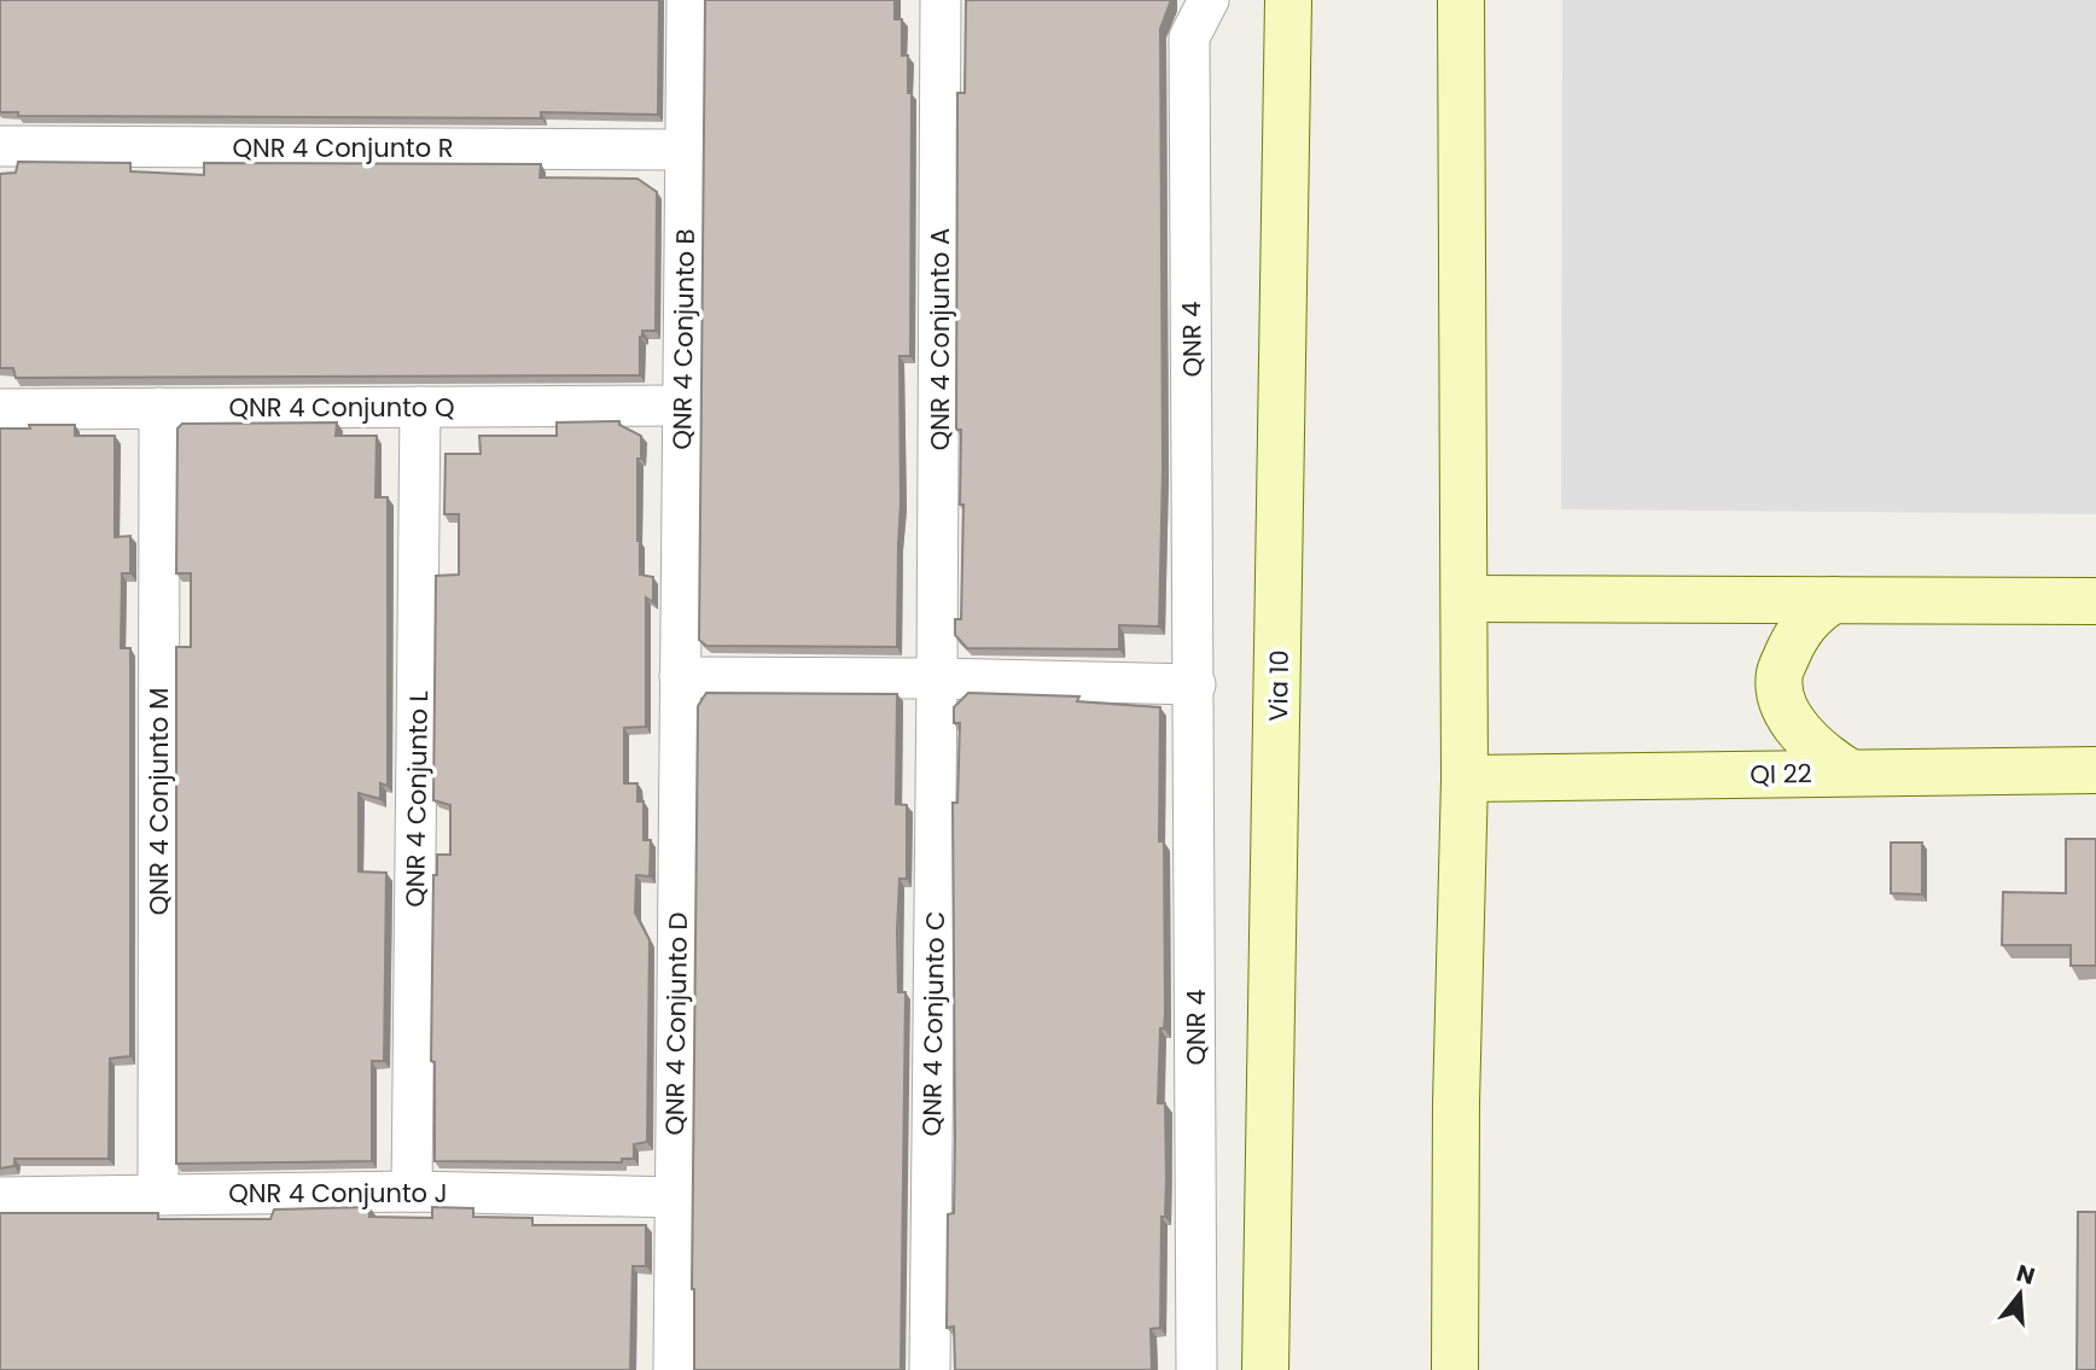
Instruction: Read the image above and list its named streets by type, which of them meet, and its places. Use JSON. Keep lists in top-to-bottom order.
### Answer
{
  "streets": {
    "main road": ["Via 10", "QI 22"],
    "street": [
      "QNR 4 Conjunto R",
      "QNR 4 Conjunto B",
      "QNR 4 Conjunto A",
      "QNR 4",
      "QNR 4 Conjunto Q",
      "QNR 4 Conjunto L",
      "QNR 4 Conjunto M",
      "QNR 4 Conjunto D",
      "QNR 4 Conjunto C",
      "QNR 4 Conjunto J"
    ]
  },
  "crossings": [
    ["QNR 4 Conjunto R", "QNR 4 Conjunto B"],
    ["QNR 4 Conjunto B", "QNR 4 Conjunto Q"],
    ["QNR 4 Conjunto B", "QNR 4 Conjunto D"],
    ["QNR 4 Conjunto A", "QNR 4 Conjunto C"],
    ["QNR 4 Conjunto Q", "QNR 4 Conjunto L"],
    ["QNR 4 Conjunto Q", "QNR 4 Conjunto M"],
    ["QNR 4 Conjunto L", "QNR 4 Conjunto J"],
    ["QNR 4 Conjunto M", "QNR 4 Conjunto J"],
    ["QNR 4 Conjunto D", "QNR 4 Conjunto J"]
  ],
  "north": "top"
}
